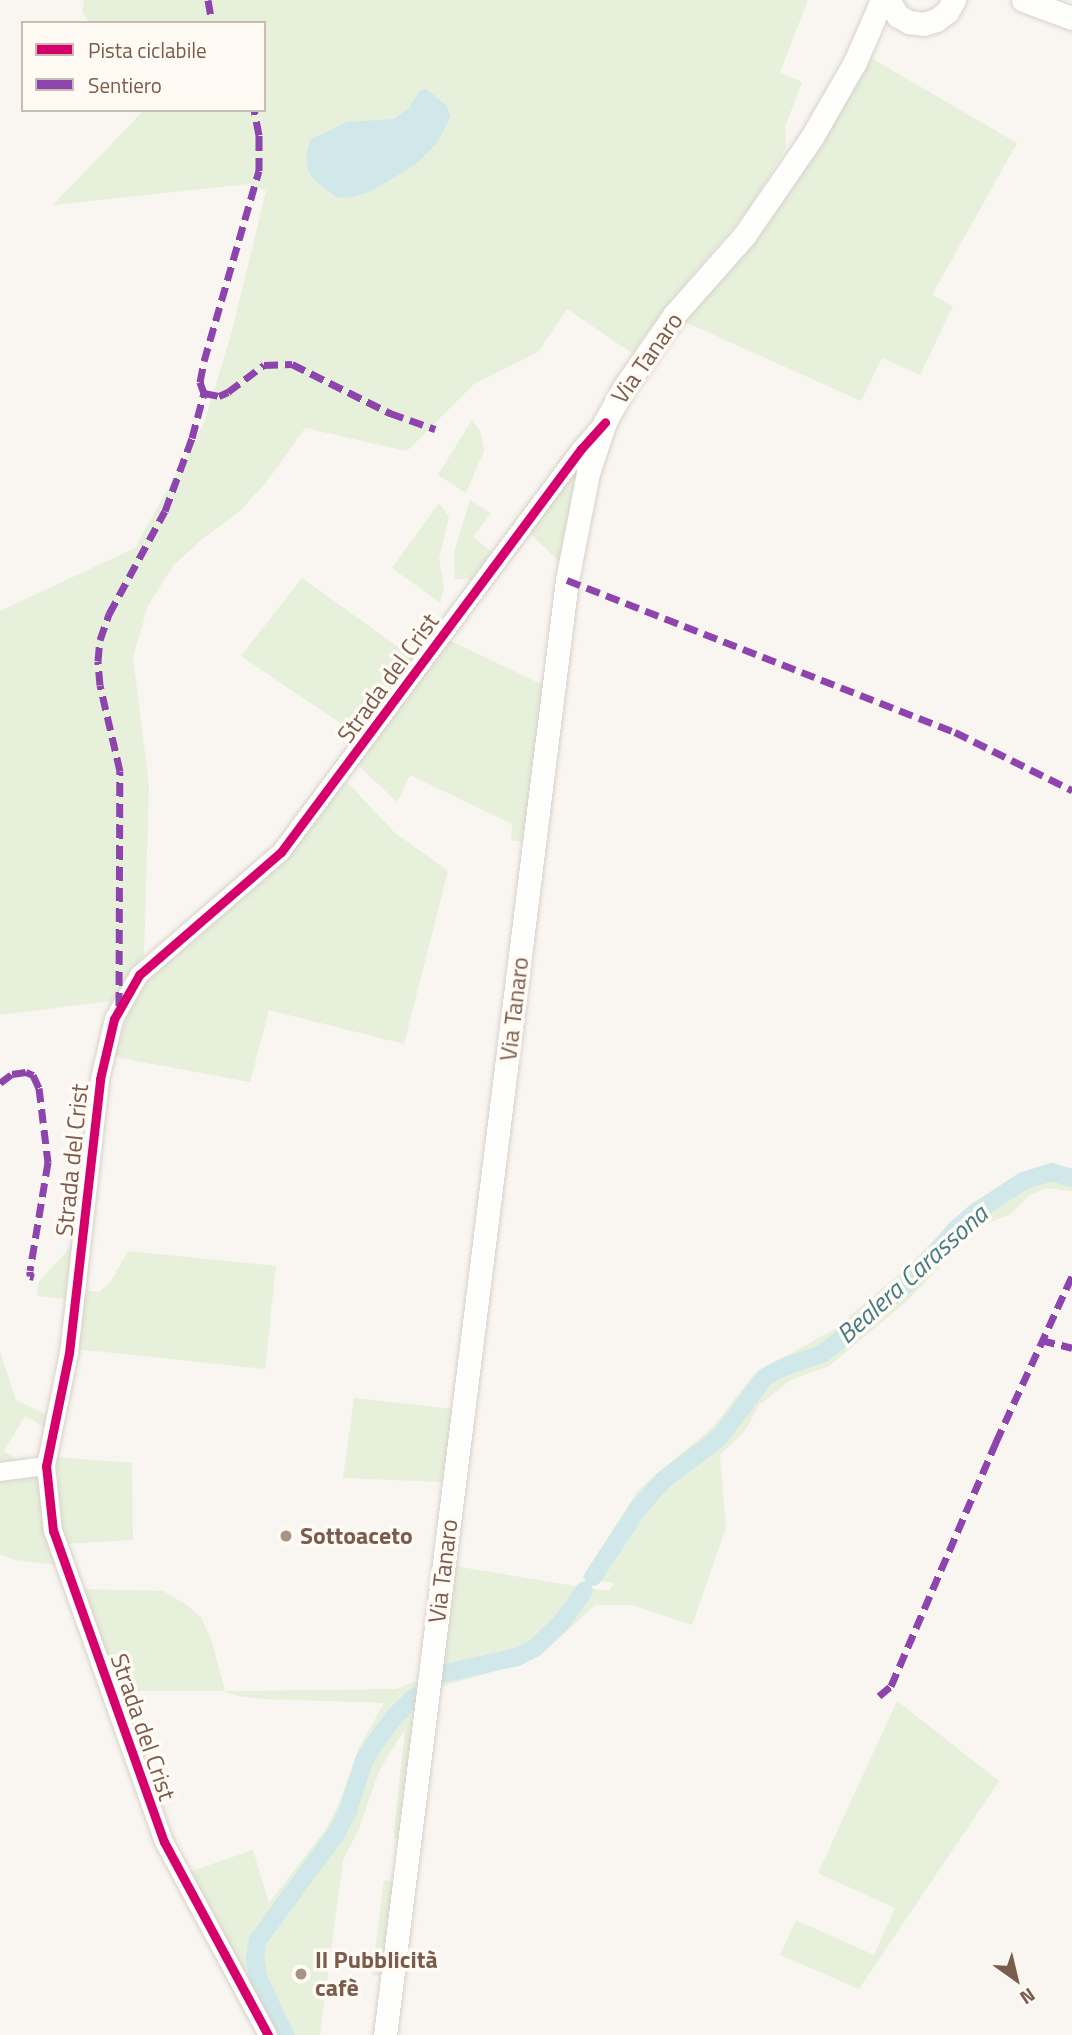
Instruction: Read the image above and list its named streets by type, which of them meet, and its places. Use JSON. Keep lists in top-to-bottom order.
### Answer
{
  "streets": {
    "main road": ["Via Tanaro"],
    "street": ["Strada del Crist"]
  },
  "crossings": [
    ["Via Tanaro", "Strada del Crist"]
  ],
  "water": ["Bealera Carassona"],
  "places": ["Sottoaceto", "Il Pubblicità cafè"],
  "legend": ["Pista ciclabile", "Sentiero"],
  "north": "bottom right"
}
